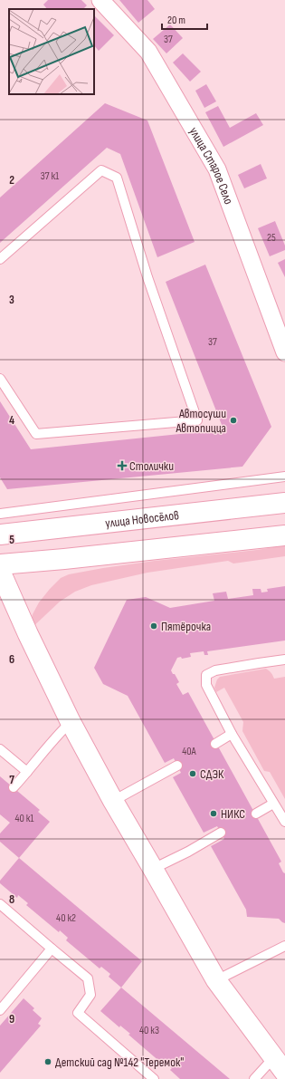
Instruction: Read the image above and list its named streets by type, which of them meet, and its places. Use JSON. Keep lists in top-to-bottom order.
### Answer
{
  "streets": {
    "main road": ["улица Новосёлов"],
    "street": ["улица Старое Село"]
  },
  "places": {
    "other": [
      "Автосуши Автопицца",
      "Пятёрочка",
      "СДЭК",
      "НИКС",
      "Детский сад №142 \"Теремок\""
    ],
    "health": ["Столички"]
  },
  "house_numbers": [
    "37",
    "37 к1",
    "25",
    "37",
    "40А",
    "40 к1",
    "40 к2",
    "40 к3"
  ],
  "scale_bar": "20 m",
  "grid": {
    "rows": [
      "2",
      "3",
      "4",
      "5",
      "6",
      "7",
      "8",
      "9"
    ]
  }
}
